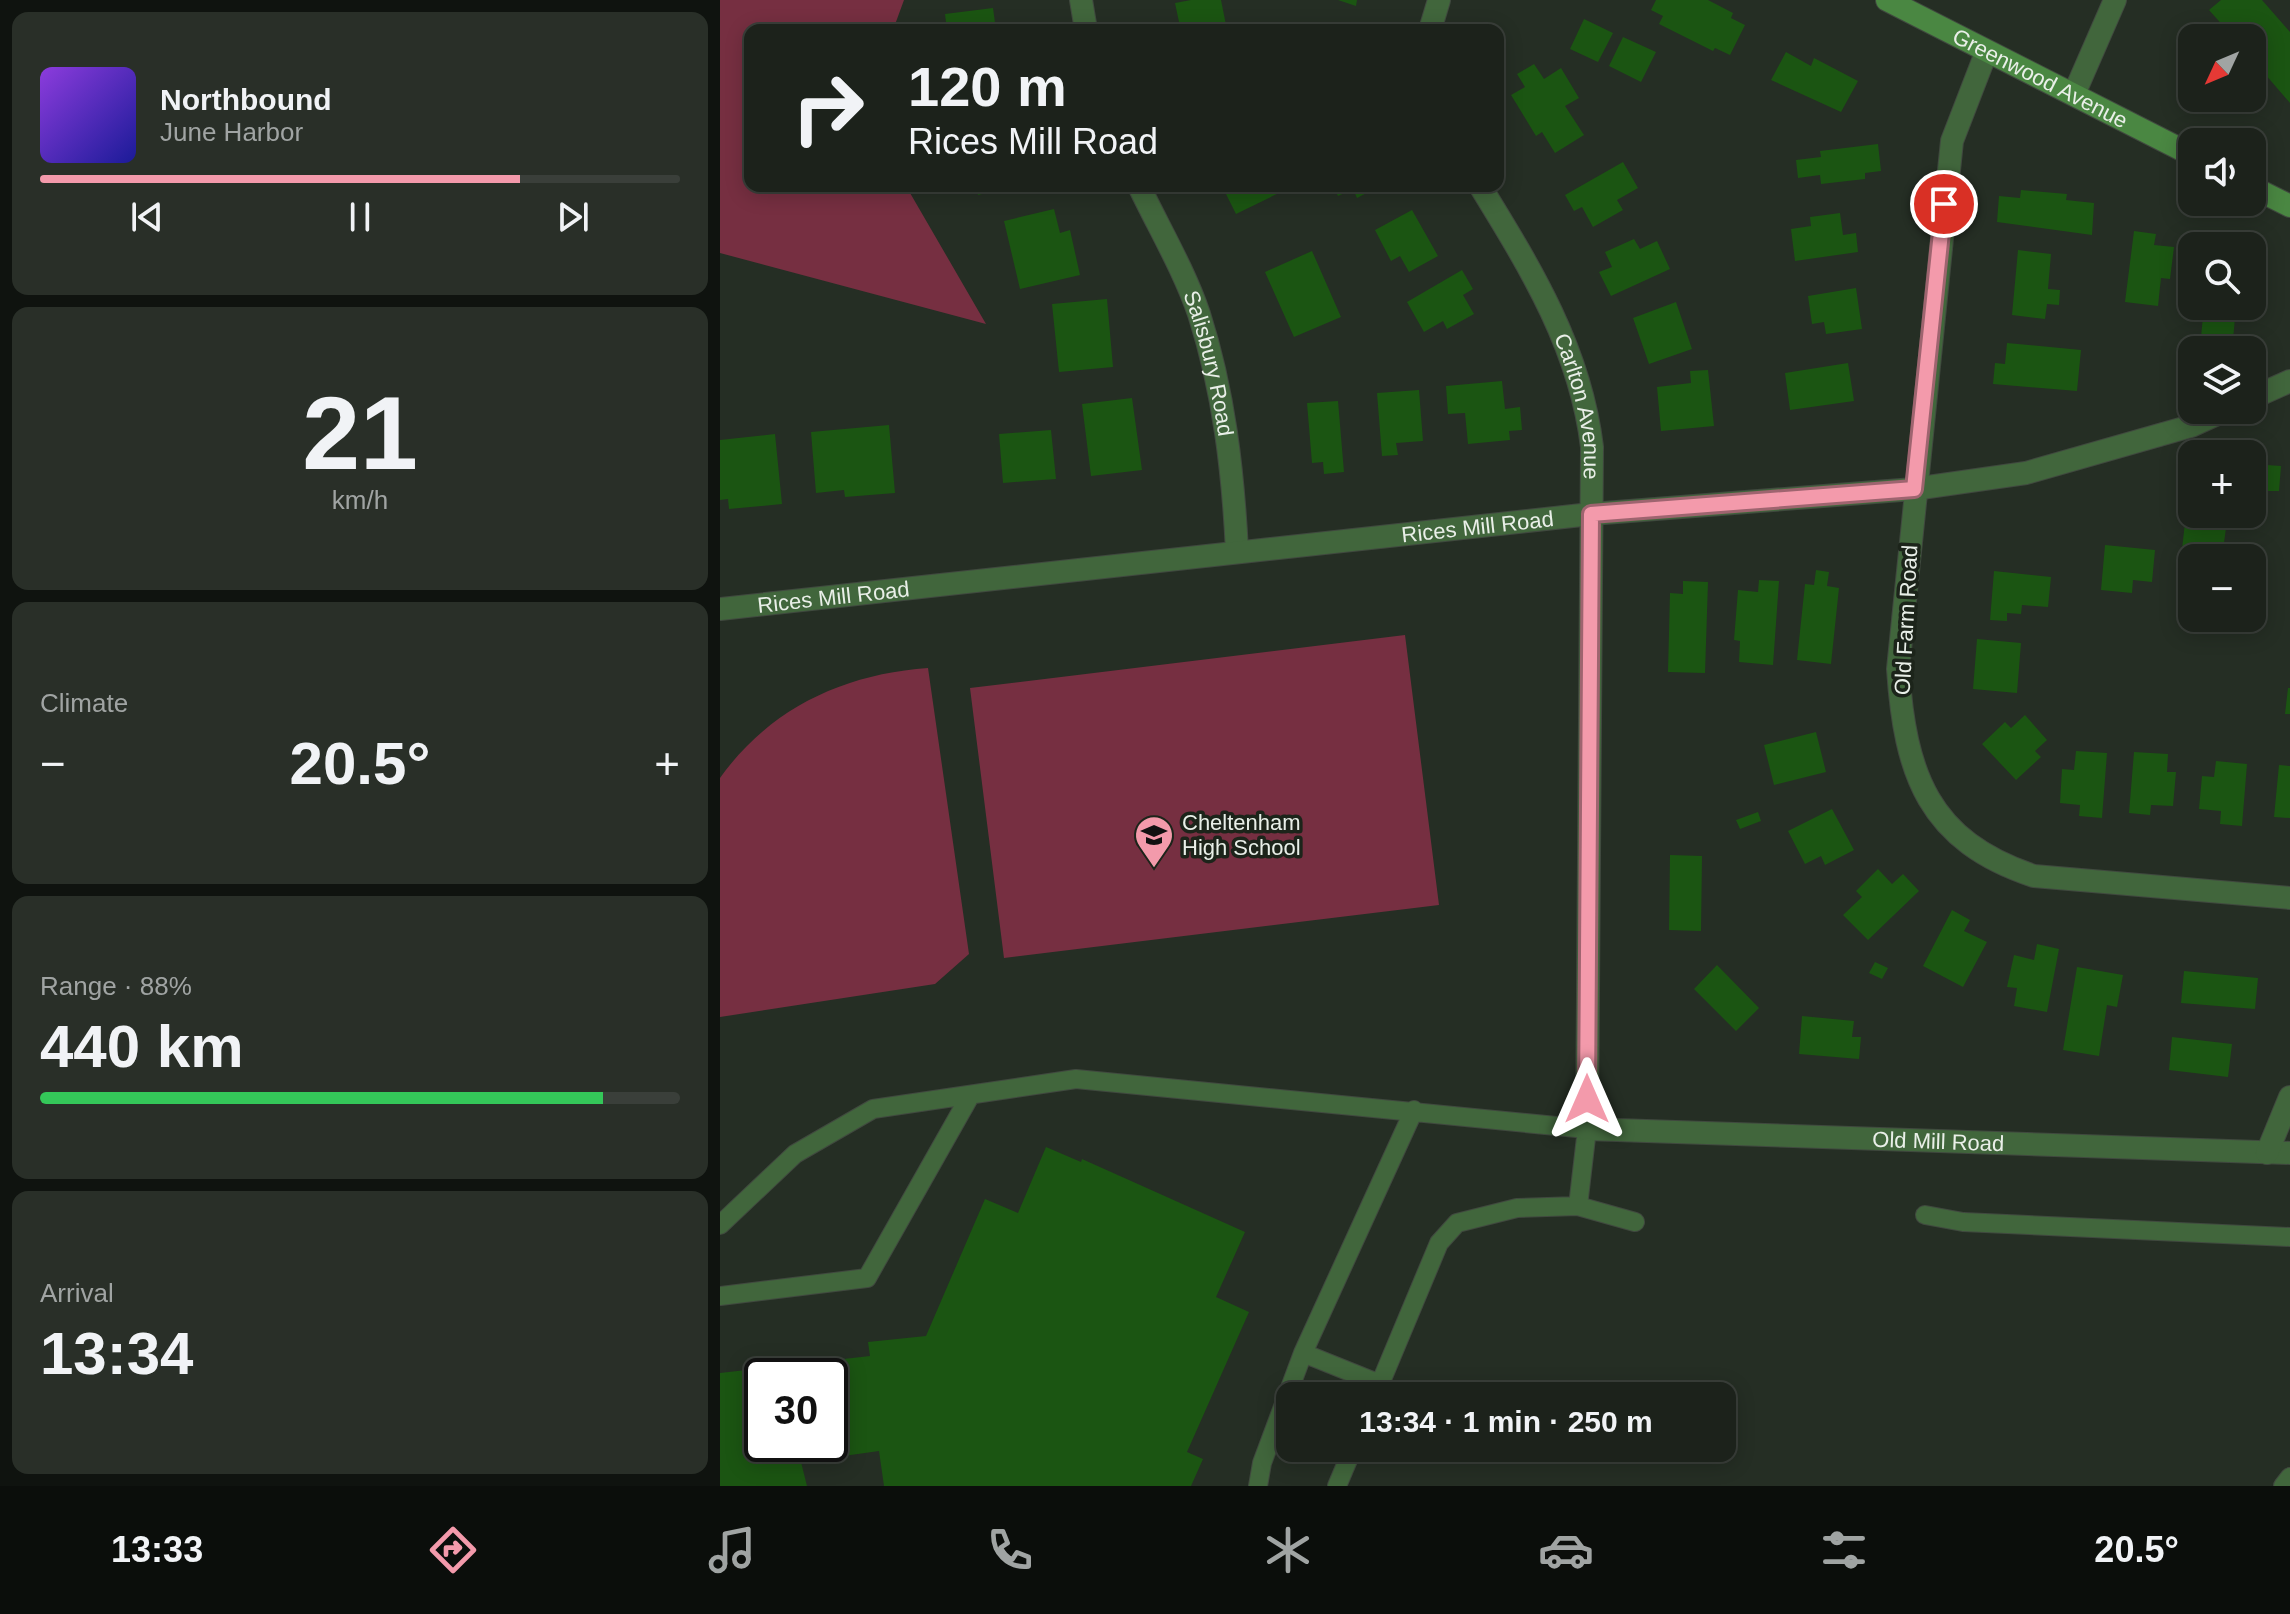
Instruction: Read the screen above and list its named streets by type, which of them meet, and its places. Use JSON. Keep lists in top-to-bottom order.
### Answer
{
  "streets": {
    "main road": ["Greenwood Avenue"],
    "street": [
      "Salisbury Road",
      "Carlton Avenue",
      "Rices Mill Road",
      "Old Farm Road",
      "Old Mill Road"
    ]
  },
  "crossings": [
    ["Greenwood Avenue", "Old Farm Road"],
    ["Salisbury Road", "Rices Mill Road"],
    ["Carlton Avenue", "Rices Mill Road"],
    ["Carlton Avenue", "Old Mill Road"],
    ["Rices Mill Road", "Old Farm Road"]
  ],
  "places": {
    "school or university": ["Cheltenham High School"]
  },
  "north": "bottom left",
  "page": {
    "map_buttons": ["+", "−"],
    "turn": ["120 m", "Rices Mill Road"],
    "song": ["Northbound", "June Harbor"],
    "tile": [
      ["21", "km/h"],
      "Climate",
      ["Range · 88%", "440 km"],
      ["Arrival", "13:34"]
    ],
    "heat": ["−", "20.5°", "+"],
    "limit": "30",
    "trip": "13:34 · 1 min · 250 m",
    "tabs": ["13:33", "20.5°"]
  }
}
